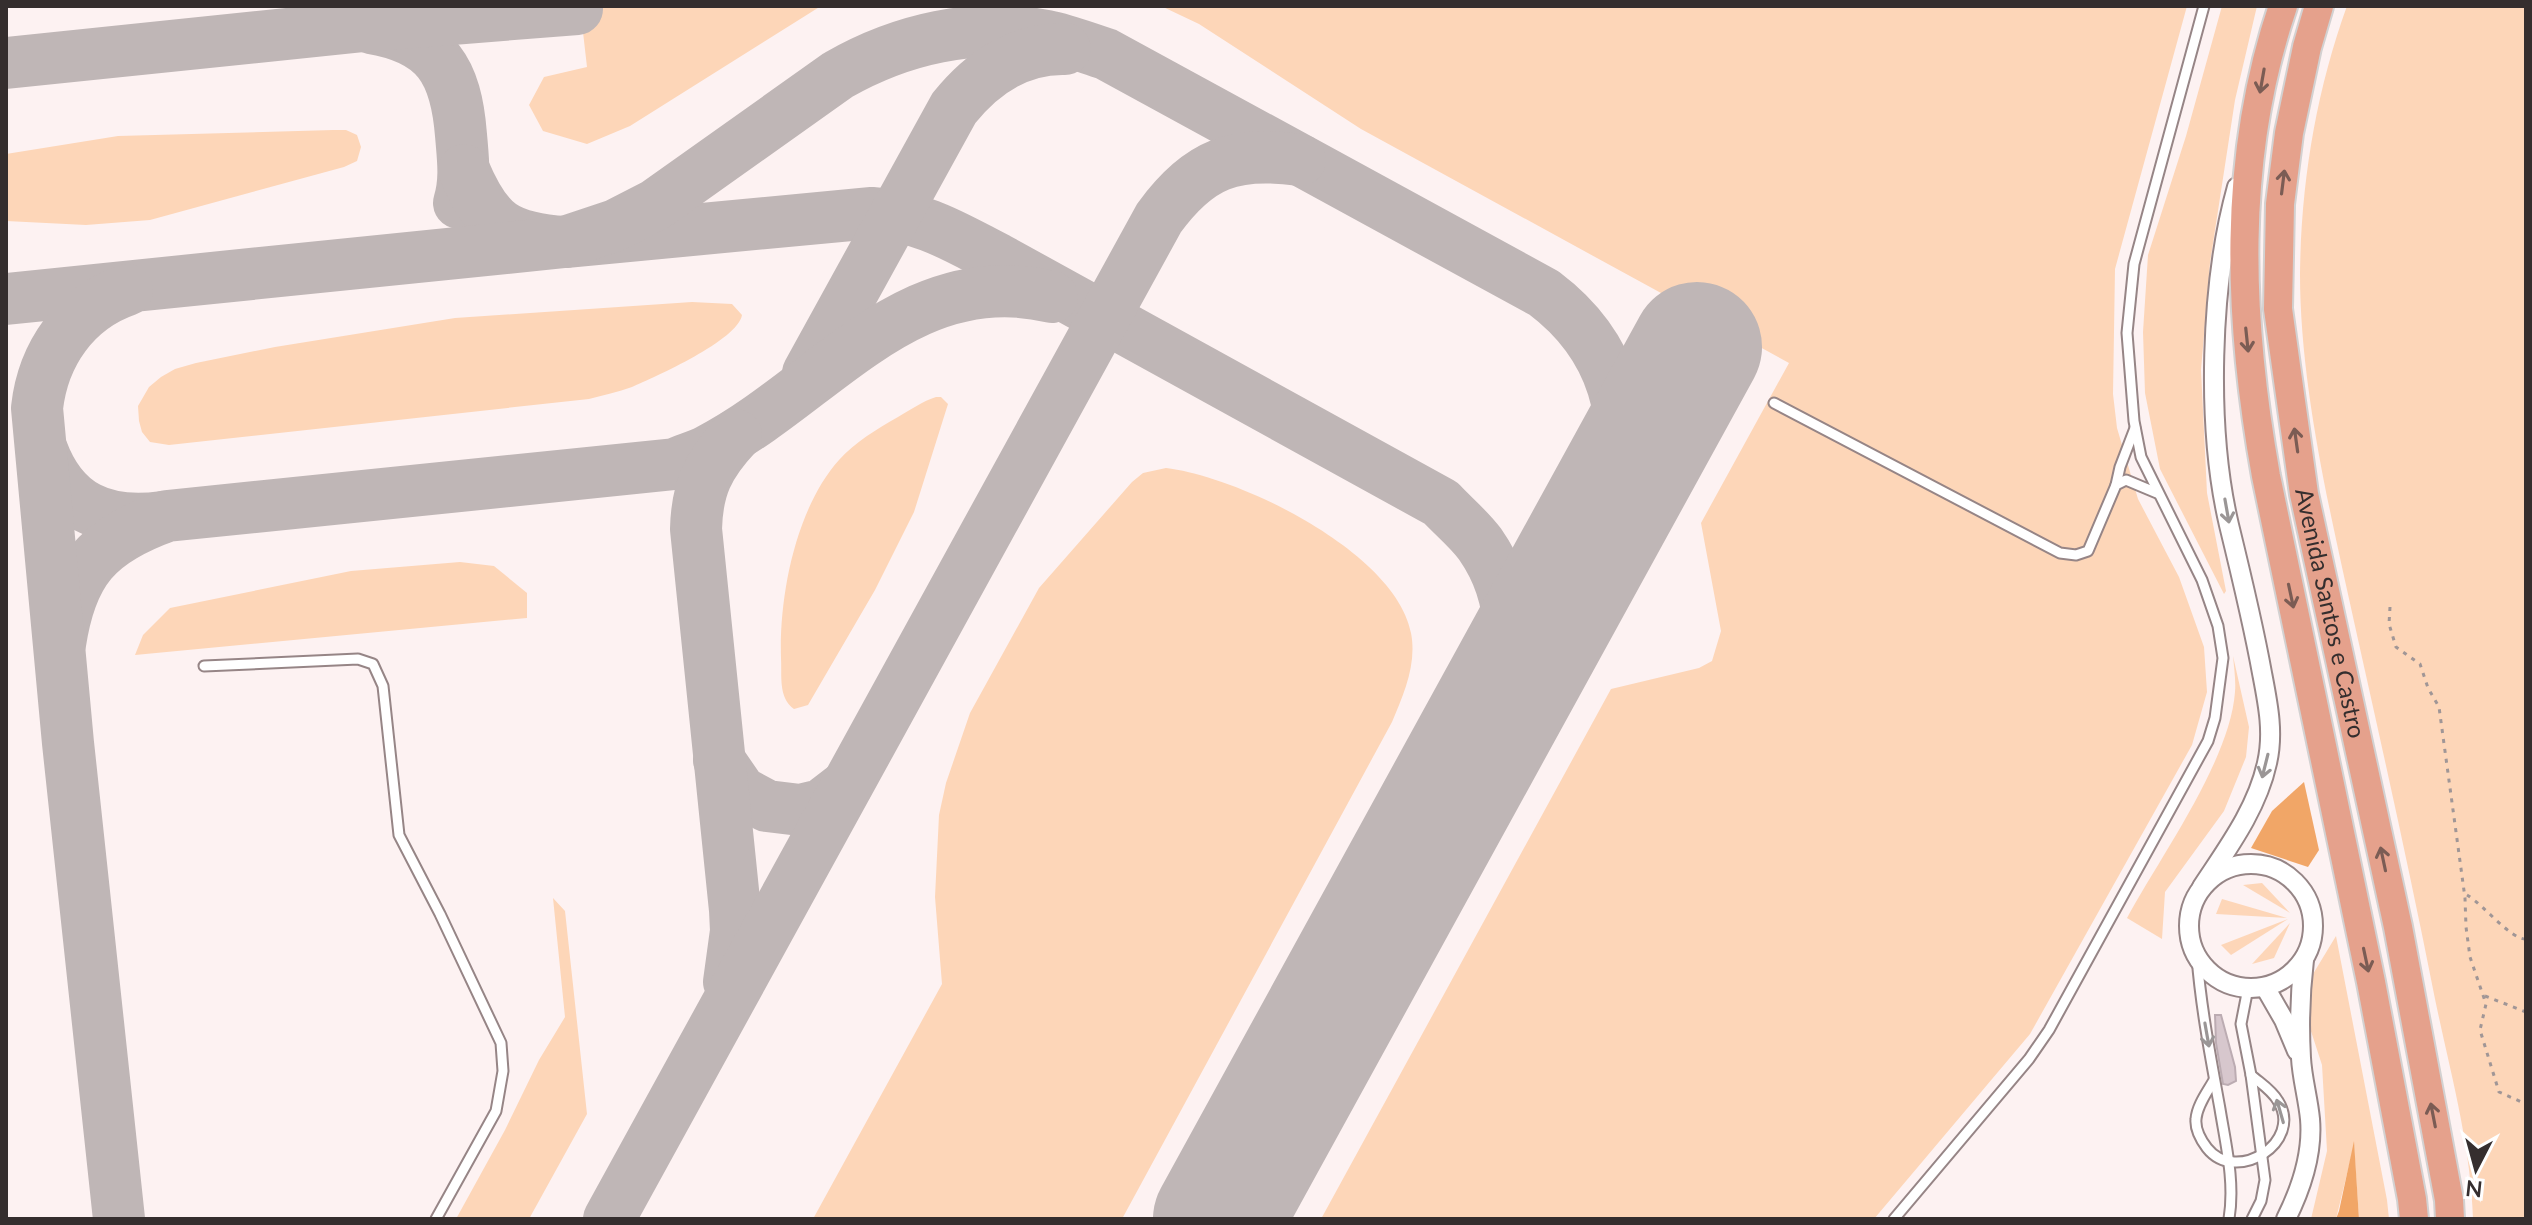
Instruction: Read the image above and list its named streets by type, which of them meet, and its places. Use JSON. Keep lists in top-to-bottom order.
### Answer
{
  "streets": {
    "main road": ["Avenida Santos e Castro"]
  },
  "north": "bottom"
}
